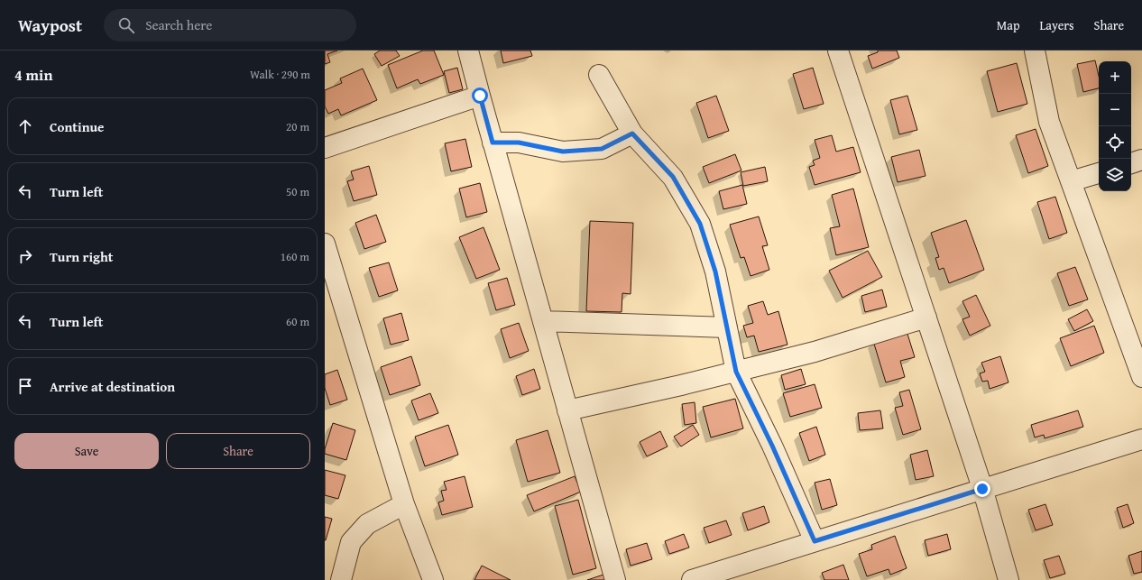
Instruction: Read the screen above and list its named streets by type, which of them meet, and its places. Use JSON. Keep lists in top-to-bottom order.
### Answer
{
  "page": {
    "header": "Waypost",
    "search": "Search here",
    "nav": ["Map", "Layers", "Share"],
    "heading": ["4 min", "Walk · 290 m"],
    "map_buttons": ["+", "−"],
    "list": [
      ["Continue", "20 m"],
      ["Turn left", "50 m"],
      ["Turn right", "160 m"],
      ["Turn left", "60 m"],
      "Arrive at destination"
    ],
    "buttons": ["Save", "Share"]
  }
}
